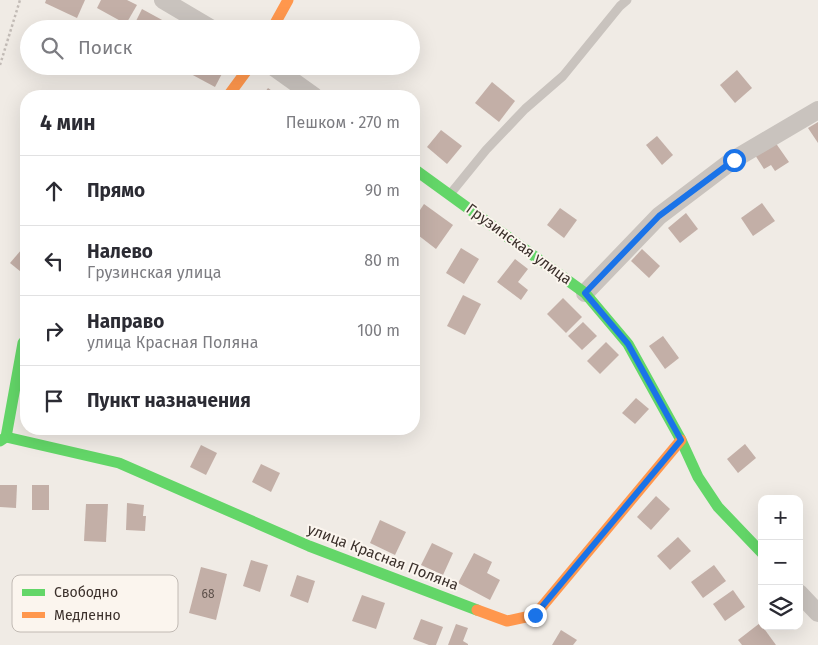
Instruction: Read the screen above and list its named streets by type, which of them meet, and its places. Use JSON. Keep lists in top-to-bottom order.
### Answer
{
  "streets": {
    "street": ["Грузинская улица", "улица Красная Поляна"]
  },
  "crossings": [
    ["Грузинская улица", "улица Красная Поляна"]
  ],
  "house_numbers": ["68"],
  "legend": ["Свободно", "Медленно"],
  "page": {
    "search": "Поиск",
    "heading": ["4 мин", "Пешком · 270 m"],
    "list": [
      ["Прямо", "90 m"],
      ["Налево", "Грузинская улица", "80 m"],
      ["Направо", "улица Красная Поляна", "100 m"],
      "Пункт назначения"
    ],
    "map_buttons": ["+", "−"]
  }
}
